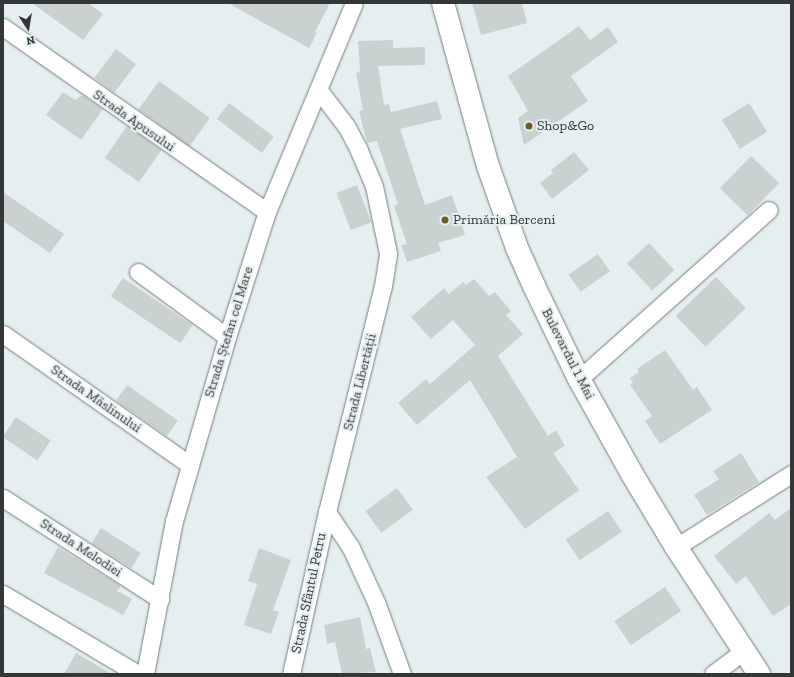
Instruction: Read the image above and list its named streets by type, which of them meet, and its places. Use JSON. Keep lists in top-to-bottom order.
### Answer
{
  "streets": {
    "main road": ["Bulevardul 1 Mai"],
    "street": [
      "Strada Apusului",
      "Strada Ștefan cel Mare",
      "Strada Libertății",
      "Strada Măslinului",
      "Strada Melodiei",
      "Strada Sfântul Petru"
    ]
  },
  "crossings": [
    ["Strada Apusului", "Strada Ștefan cel Mare"],
    ["Strada Ștefan cel Mare", "Strada Libertății"],
    ["Strada Ștefan cel Mare", "Strada Măslinului"],
    ["Strada Ștefan cel Mare", "Strada Melodiei"],
    ["Strada Libertății", "Strada Sfântul Petru"]
  ],
  "places": ["Shop&Go", "Primăria Berceni"],
  "north": "bottom"
}
